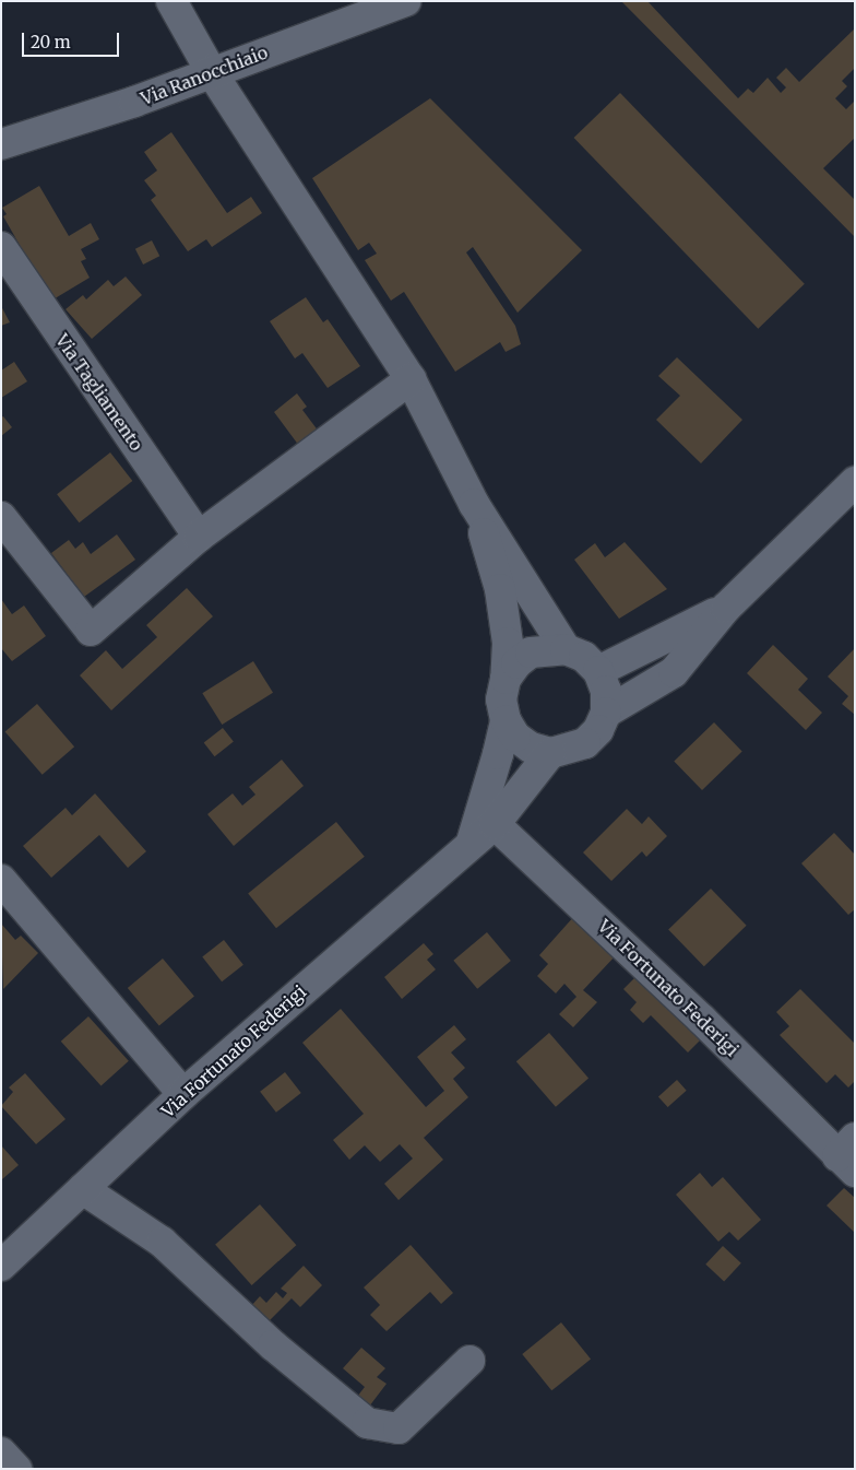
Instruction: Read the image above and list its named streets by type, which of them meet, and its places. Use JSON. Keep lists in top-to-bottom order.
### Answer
{
  "streets": {
    "street": ["Via Ranocchiaio", "Via Tagliamento", "Via Fortunato Federigi"]
  },
  "scale_bar": "20 m"
}
